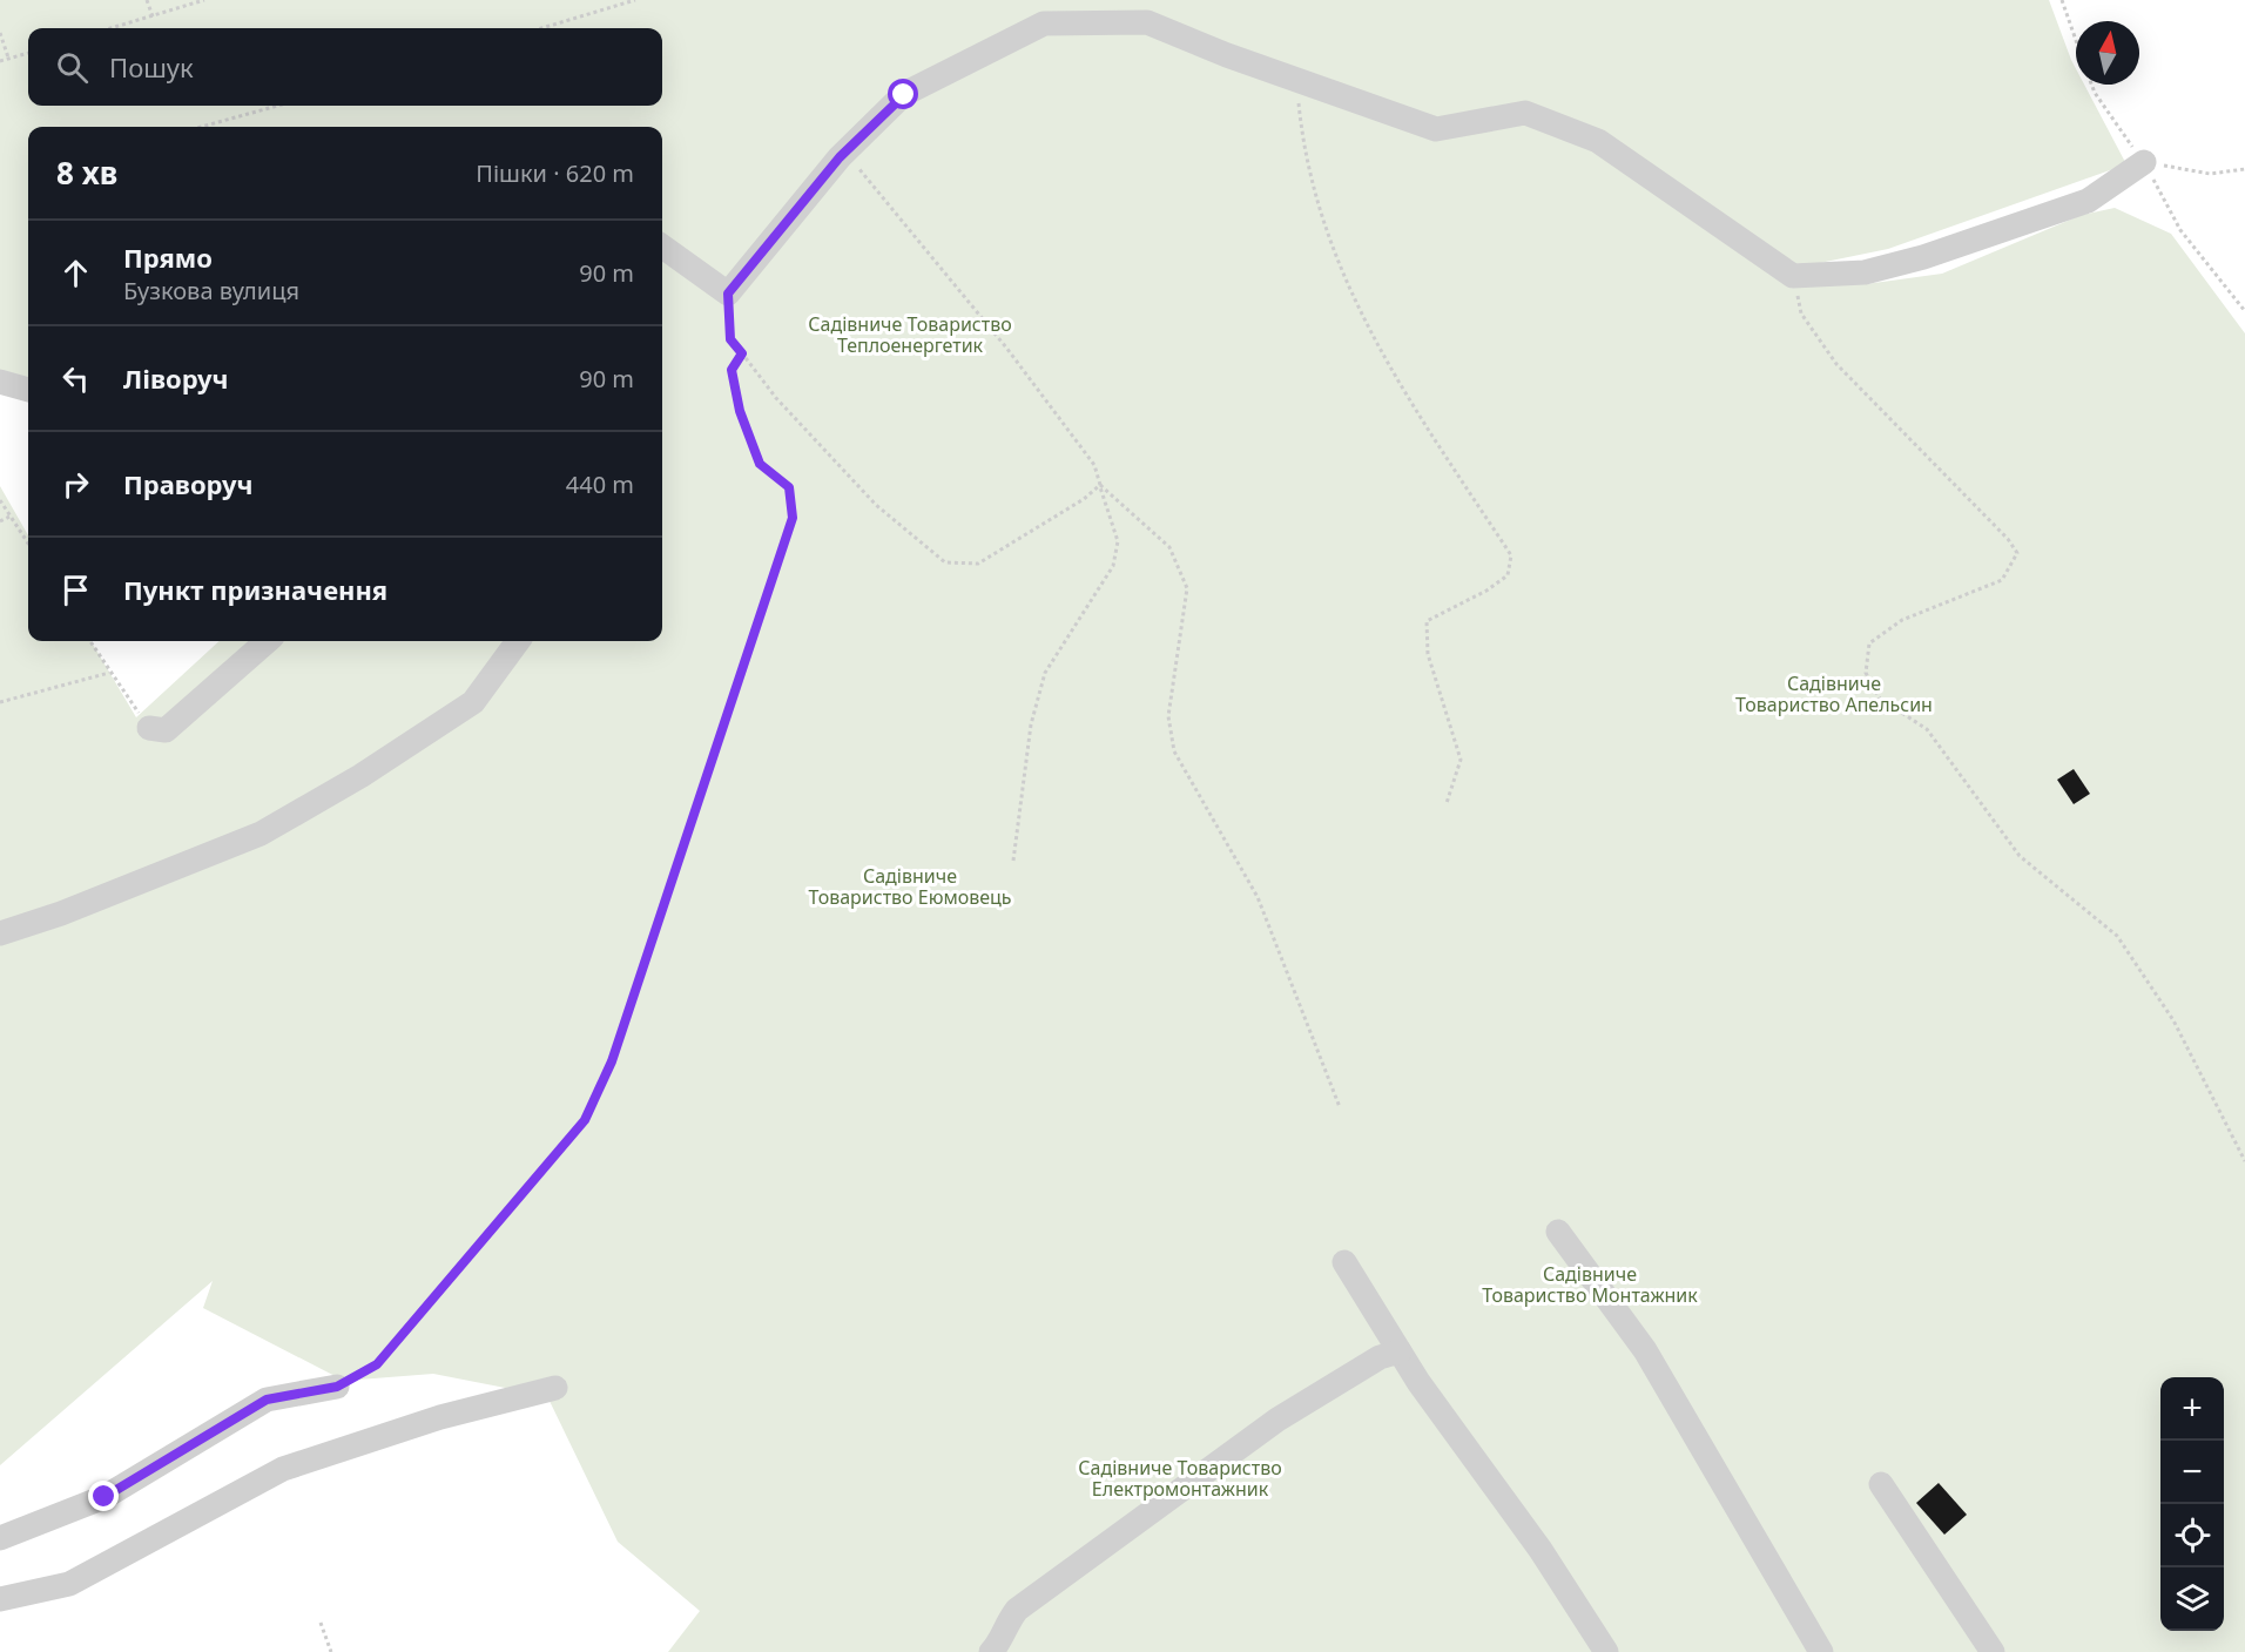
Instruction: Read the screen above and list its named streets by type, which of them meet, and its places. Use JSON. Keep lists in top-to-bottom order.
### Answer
{
  "parks": [
    "Садівниче Товариство Теплоенергетик",
    "Садівниче Товариство Апельсин",
    "Садівниче Товариство Еюмовець",
    "Садівниче Товариство Монтажник",
    "Садівниче Товариство Електромонтажник"
  ],
  "north": "top",
  "page": {
    "search": "Пошук",
    "heading": ["8 хв", "Пішки · 620 m"],
    "list": [
      ["Прямо", "Бузкова вулиця", "90 m"],
      ["Ліворуч", "90 m"],
      ["Праворуч", "440 m"],
      "Пункт призначення"
    ],
    "map_buttons": ["+", "−"]
  }
}
